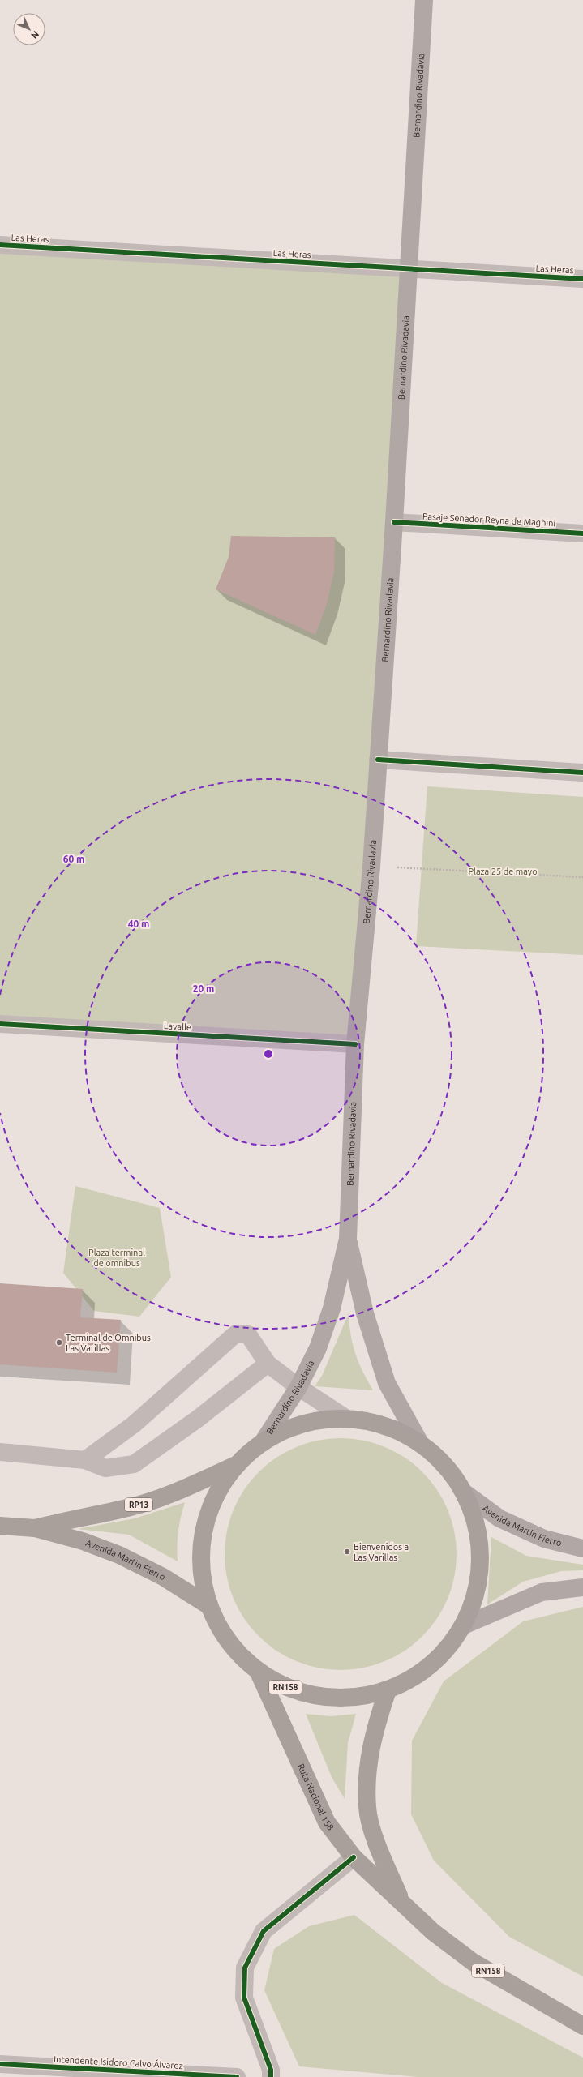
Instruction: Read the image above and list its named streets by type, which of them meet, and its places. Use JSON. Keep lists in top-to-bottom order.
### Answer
{
  "streets": {
    "highway": [
      "RP13",
      "Avenida Martin Fierro",
      "RN158",
      "Ruta Nacional 158"
    ],
    "main road": ["Bernardino Rivadavia"],
    "street": [
      "Las Heras",
      "Pasaje Senador Reyna de Maghini",
      "Lavalle",
      "Intendente Isidoro Calvo Álvarez"
    ]
  },
  "crossings": [
    ["Bernardino Rivadavia", "Las Heras"],
    ["Bernardino Rivadavia", "Pasaje Senador Reyna de Maghini"],
    ["Bernardino Rivadavia", "Lavalle"],
    ["Bernardino Rivadavia", "RN158"],
    ["Avenida Martin Fierro", "RN158"],
    ["RN158", "Ruta Nacional 158"]
  ],
  "parks": ["Plaza 25 de mayo", "Plaza terminal de omnibus"],
  "places": ["Terminal de Omnibus Las Varillas", "Bienvenidos a Las Varillas"],
  "north": "bottom right",
  "rings": ["60 m", "40 m", "20 m"]
}
